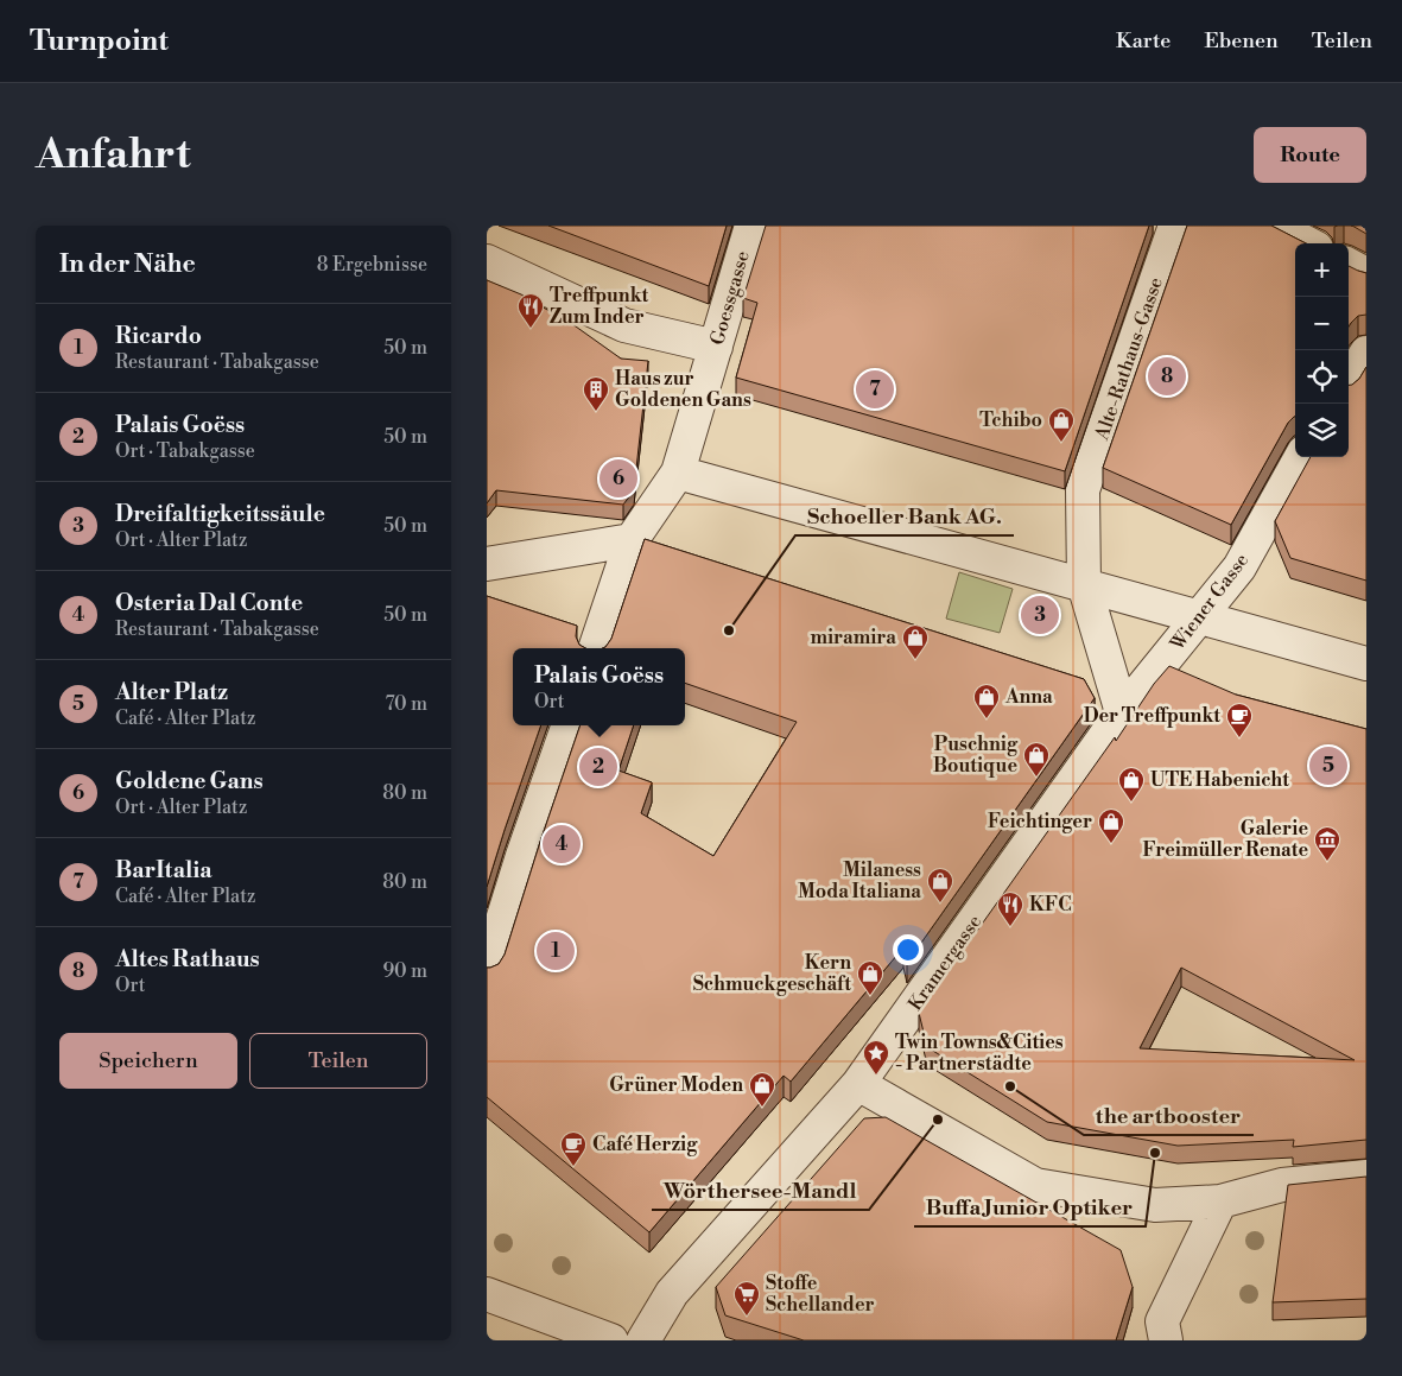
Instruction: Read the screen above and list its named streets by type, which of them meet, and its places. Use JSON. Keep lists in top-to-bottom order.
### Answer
{
  "streets": {
    "street": [
      "Goessgasse",
      "Alte-Rathaus-Gasse",
      "Wiener Gasse",
      "Kramergasse"
    ]
  },
  "crossings": [
    ["Wiener Gasse", "Kramergasse"]
  ],
  "places": {
    "restaurant": ["Treffpunkt Zum Inder", "KFC"],
    "building": ["Haus zur Goldenen Gans"],
    "shop": [
      "Tchibo",
      "miramira",
      "Anna",
      "Puschnig Boutique",
      "UTE Habenicht",
      "Feichtinger",
      "Milaness Moda Italiana",
      "Kern Schmuckgeschäft",
      "Grüner Moden"
    ],
    "other": [
      "Schoeller Bank AG.",
      "the artbooster",
      "Wörthersee-Mandl",
      "Buffa Junior Optiker"
    ],
    "cafe": ["Der Treffpunkt", "Café Herzig"],
    "museum": ["Galerie Freimüller Renate"],
    "place": ["Twin Towns&Cities - Partnerstädte"],
    "supermarket": ["Stoffe Schellander"]
  },
  "page": {
    "header": "Turnpoint",
    "nav": ["Karte", "Ebenen", "Teilen"],
    "buttons": [
      "Route",
      ["Speichern", "Teilen"]
    ],
    "title": "Anfahrt",
    "heading": ["In der Nähe", "8 Ergebnisse"],
    "map_buttons": ["+", "−"],
    "list": [
      {
        "mark": "1",
        "name": "Ricardo",
        "note": "Restaurant · Tabakgasse",
        "value": "50 m"
      },
      {
        "mark": "2",
        "name": "Palais Goëss",
        "note": "Ort · Tabakgasse",
        "value": "50 m"
      },
      {
        "mark": "3",
        "name": "Dreifaltigkeitssäule",
        "note": "Ort · Alter Platz",
        "value": "50 m"
      },
      {
        "mark": "4",
        "name": "Osteria Dal Conte",
        "note": "Restaurant · Tabakgasse",
        "value": "50 m"
      },
      {
        "mark": "5",
        "name": "Alter Platz",
        "note": "Café · Alter Platz",
        "value": "70 m"
      },
      {
        "mark": "6",
        "name": "Goldene Gans",
        "note": "Ort · Alter Platz",
        "value": "80 m"
      },
      {
        "mark": "7",
        "name": "BarItalia",
        "note": "Café · Alter Platz",
        "value": "80 m"
      },
      {
        "mark": "8",
        "name": "Altes Rathaus",
        "note": "Ort",
        "value": "90 m"
      }
    ],
    "pins": [
      "8",
      "7",
      "6",
      "3",
      "5",
      "2",
      "4",
      "1"
    ],
    "popup": ["Palais Goëss", "Ort"]
  }
}
